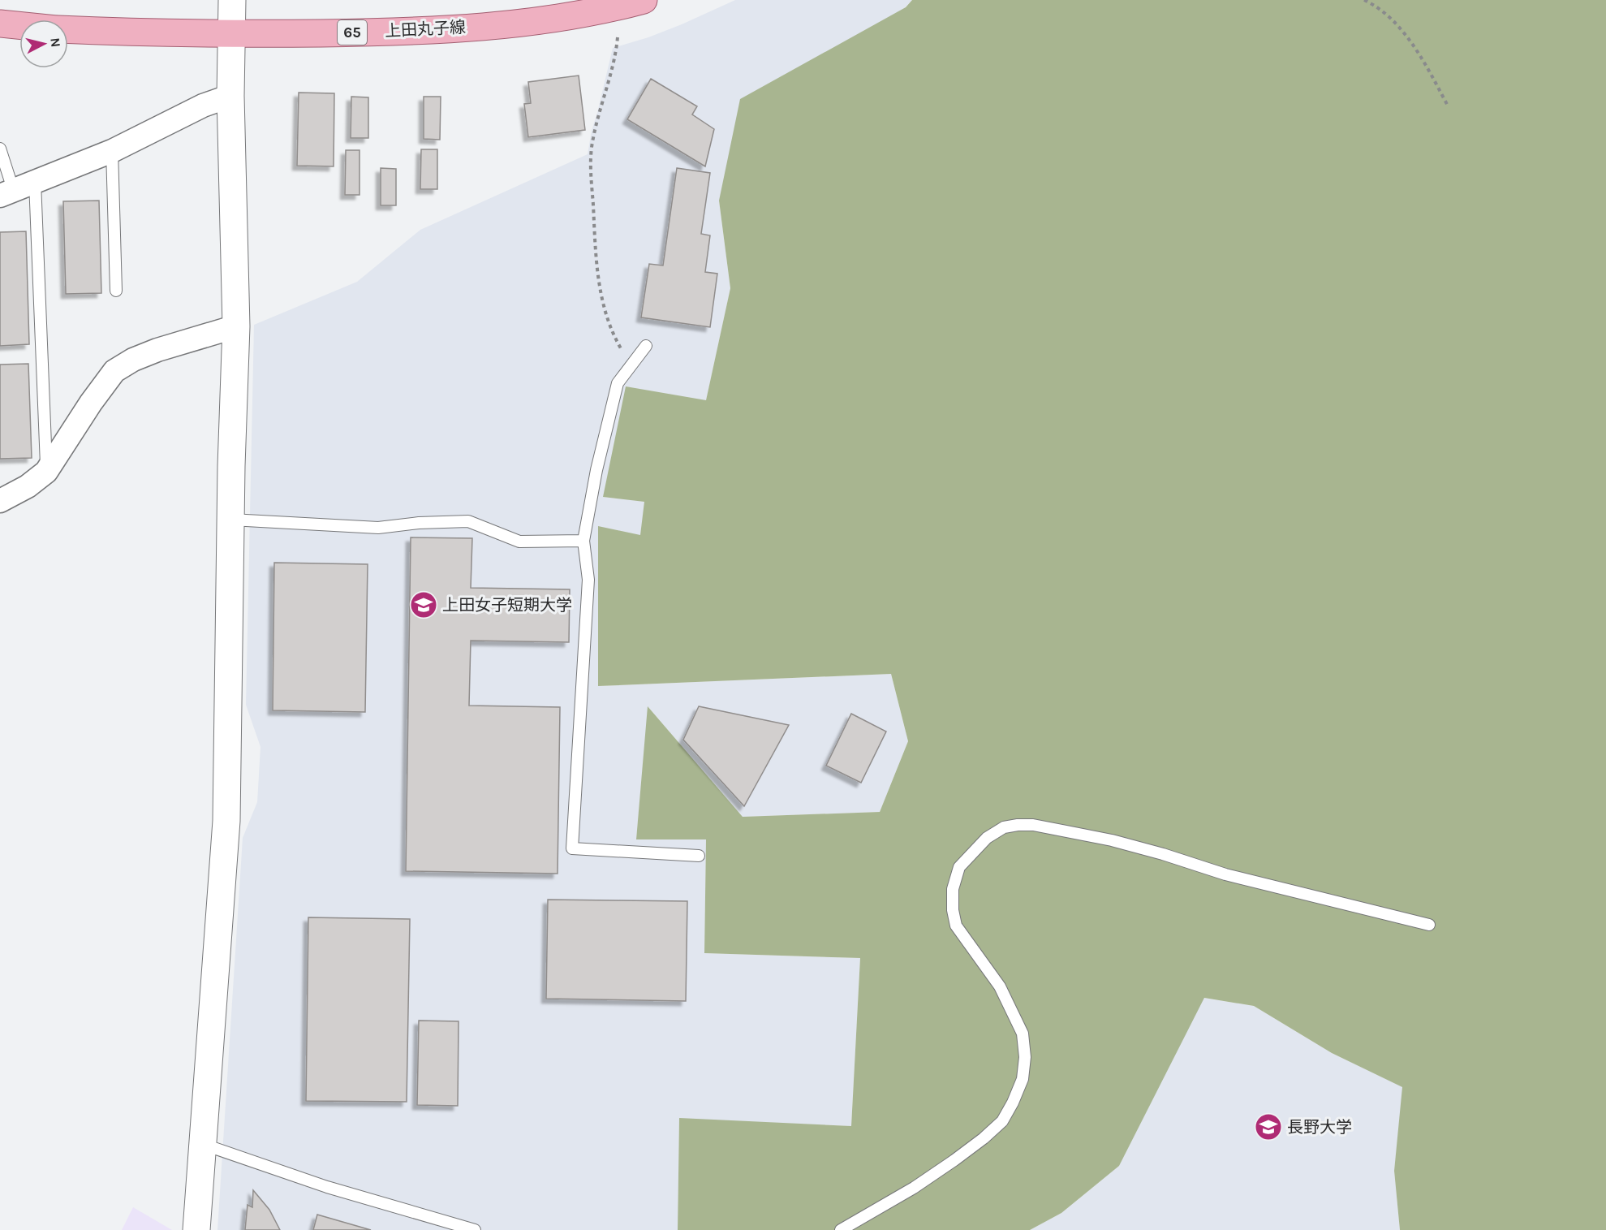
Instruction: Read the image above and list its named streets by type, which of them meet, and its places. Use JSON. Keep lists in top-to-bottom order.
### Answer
{
  "streets": {
    "main road": ["上田丸子線", "65"]
  },
  "places": {
    "school or university": ["上田女子短期大学", "長野大学"]
  },
  "north": "right"
}
